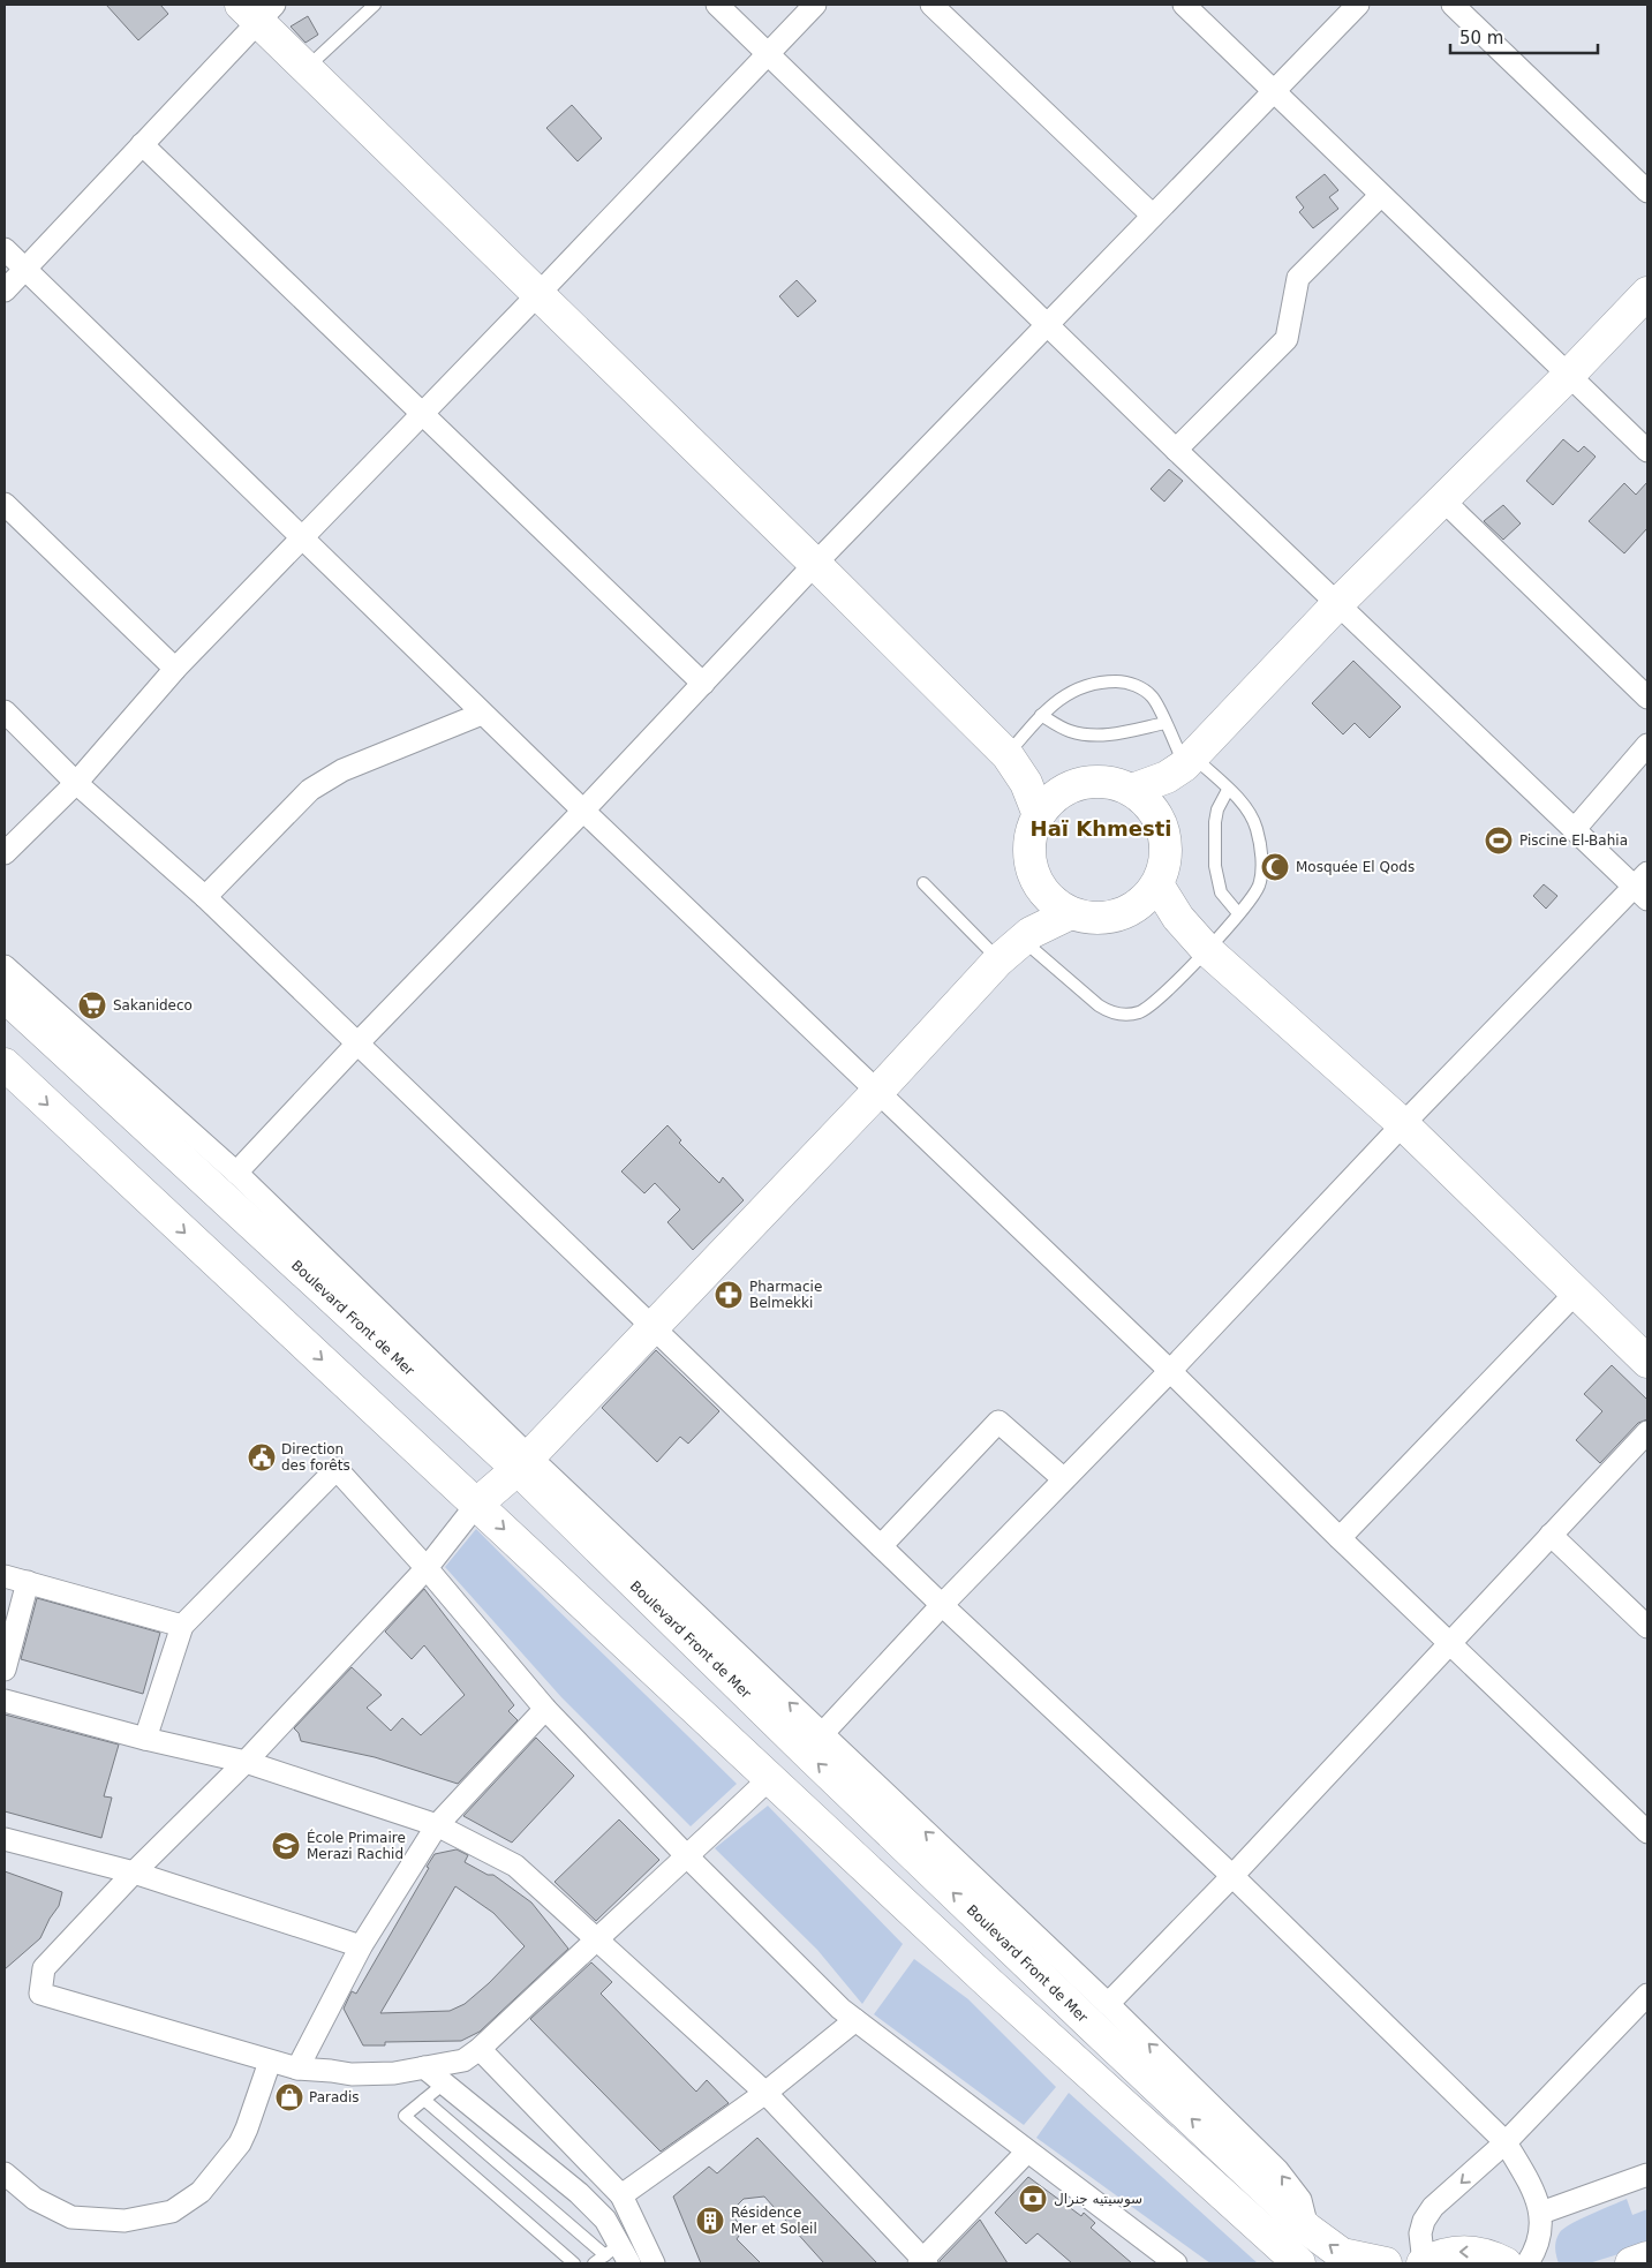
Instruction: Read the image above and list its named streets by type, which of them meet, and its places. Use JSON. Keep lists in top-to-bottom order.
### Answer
{
  "streets": {
    "street": ["Boulevard Front de Mer"]
  },
  "districts": ["Haï Khmesti"],
  "places": {
    "sports": ["Piscine El-Bahia"],
    "mosque": ["Mosquée El Qods"],
    "supermarket": ["Sakanideco"],
    "pharmacy": ["Pharmacie Belmekki"],
    "public building": ["Direction des forêts"],
    "school or university": ["École Primaire Merazi Rachid"],
    "shop": ["Paradis"],
    "bank": ["سوسيتيه جنرال"],
    "building": ["Résidence Mer et Soleil"]
  },
  "scale_bar": "50 m"
}
